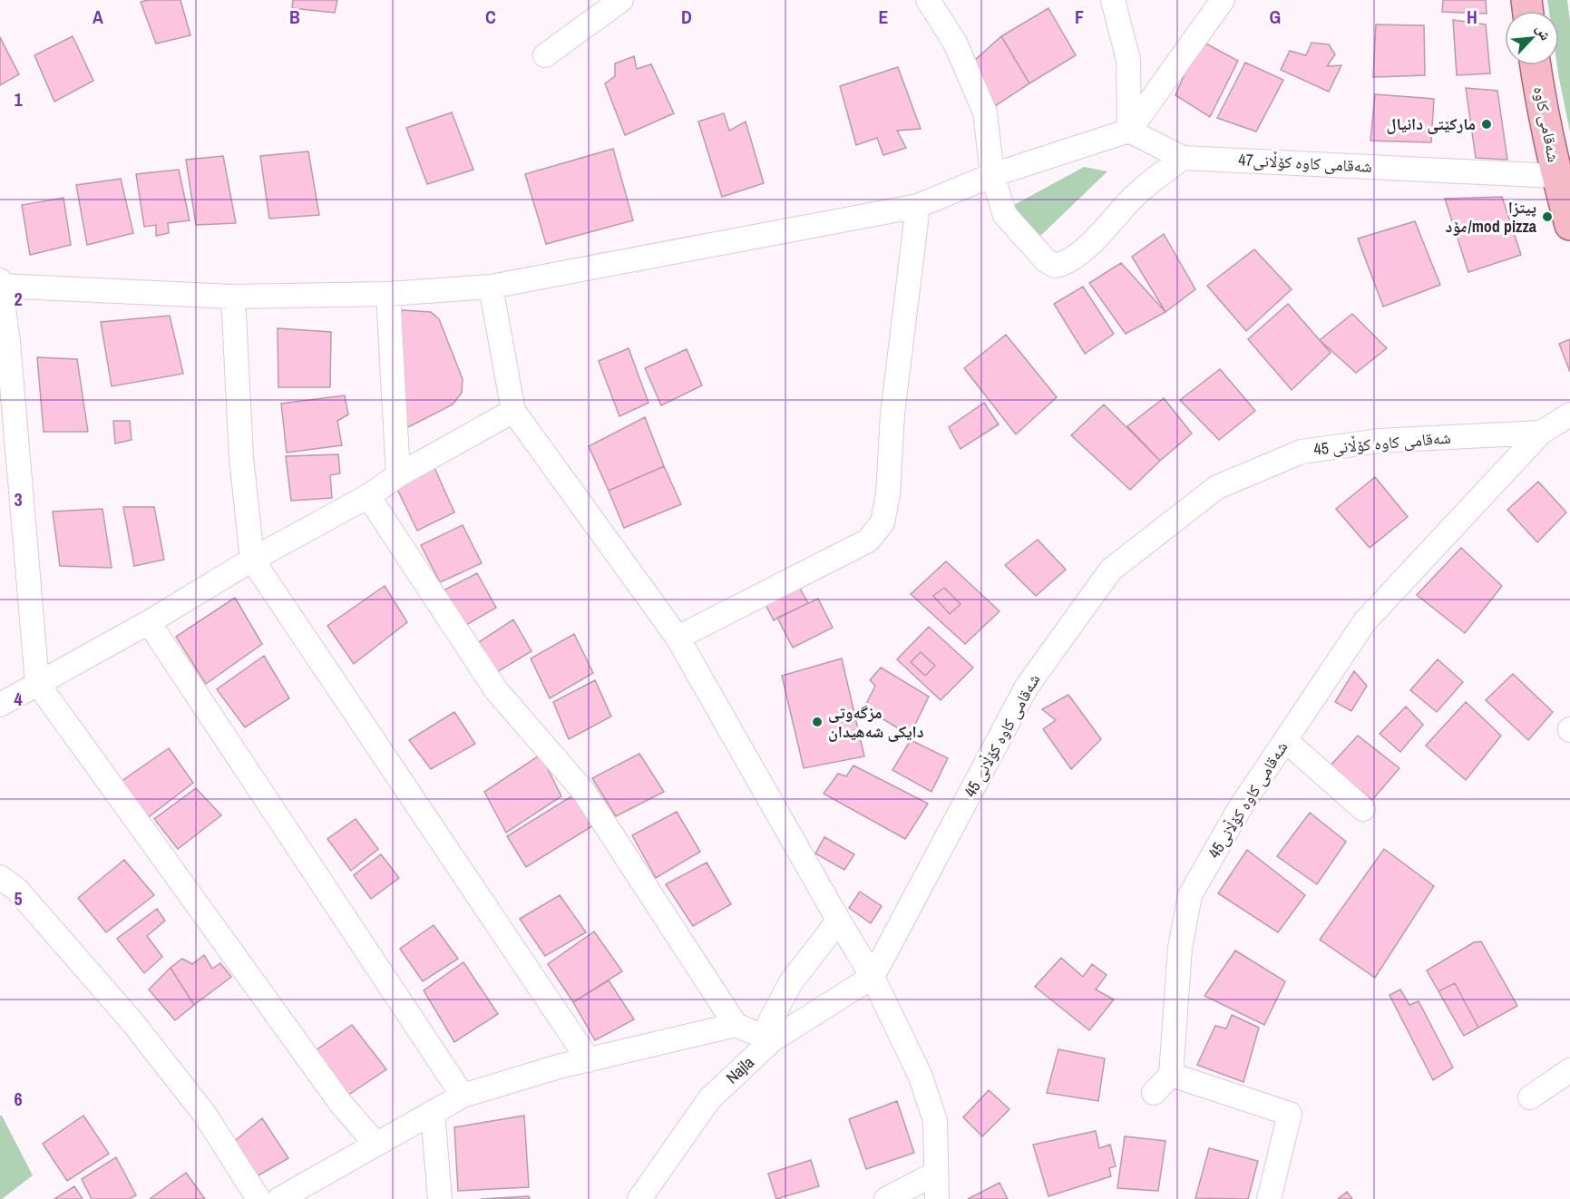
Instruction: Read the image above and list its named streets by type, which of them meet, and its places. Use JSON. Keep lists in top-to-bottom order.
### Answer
{
  "streets": {
    "main road": ["شەقامی کاوە"],
    "street": [
      "شەقامی کاوە کۆڵانی47",
      "شەقامی کاوە کۆڵانی 45",
      "شەقامی کاوە کۆڵانی45",
      "Najla"
    ]
  },
  "crossings": [
    ["شەقامی کاوە", "شەقامی کاوە کۆڵانی47"],
    ["شەقامی کاوە کۆڵانی 45", "شەقامی کاوە کۆڵانی45"],
    ["شەقامی کاوە کۆڵانی 45", "Najla"]
  ],
  "places": ["مارکێتی دانیال", "پیتزا مۆد/mod pizza", "مزگەوتی دایکی شەهیدان"],
  "north": "top right",
  "grid": {
    "columns": [
      "A",
      "B",
      "C",
      "D",
      "E",
      "F",
      "G",
      "H"
    ],
    "rows": [
      "1",
      "2",
      "3",
      "4",
      "5",
      "6"
    ]
  }
}
